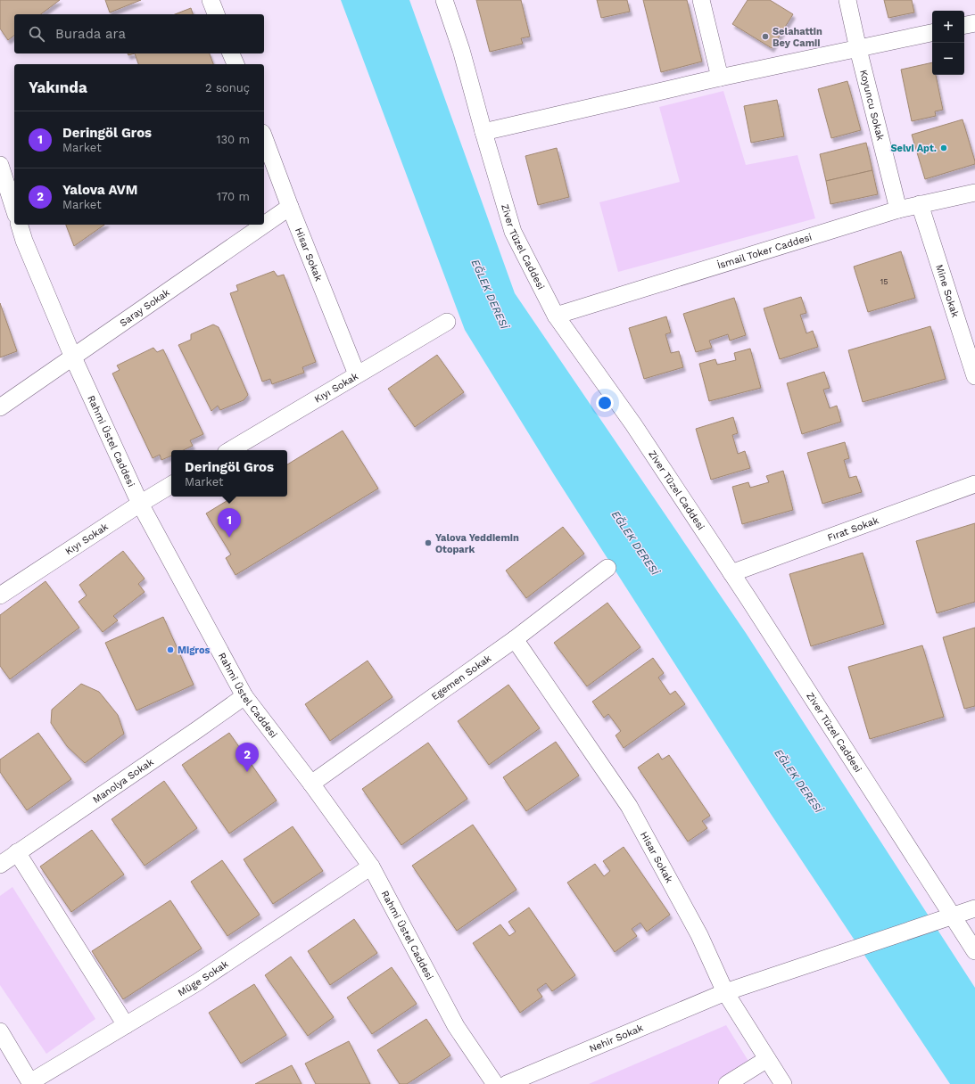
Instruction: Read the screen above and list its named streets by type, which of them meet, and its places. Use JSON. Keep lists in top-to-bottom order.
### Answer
{
  "streets": {
    "street": [
      "Koyuncu Sokak",
      "Ziver Tüzel Caddesi",
      "İsmail Toker Caddesi",
      "Hisar Sokak",
      "Mine Sokak",
      "Saray Sokak",
      "Kıyı Sokak",
      "Rahmi Üstel Caddesi",
      "Fırat Sokak",
      "Egemen Sokak",
      "Manolya Sokak",
      "Müge Sokak",
      "Nehir Sokak"
    ]
  },
  "crossings": [
    ["Koyuncu Sokak", "İsmail Toker Caddesi"],
    ["Ziver Tüzel Caddesi", "İsmail Toker Caddesi"],
    ["Ziver Tüzel Caddesi", "Fırat Sokak"],
    ["Ziver Tüzel Caddesi", "Nehir Sokak"],
    ["İsmail Toker Caddesi", "Mine Sokak"],
    ["Hisar Sokak", "Saray Sokak"],
    ["Hisar Sokak", "Kıyı Sokak"],
    ["Hisar Sokak", "Egemen Sokak"],
    ["Hisar Sokak", "Nehir Sokak"],
    ["Saray Sokak", "Rahmi Üstel Caddesi"],
    ["Kıyı Sokak", "Rahmi Üstel Caddesi"],
    ["Rahmi Üstel Caddesi", "Egemen Sokak"],
    ["Rahmi Üstel Caddesi", "Manolya Sokak"],
    ["Rahmi Üstel Caddesi", "Müge Sokak"]
  ],
  "water": ["EĞLEK DERESİ"],
  "places": [
    "Selahattin Bey Camii",
    "Selvi Apt.",
    "Yalova Yeddiemin Otopark",
    "Migros"
  ],
  "house_numbers": ["15"],
  "page": {
    "map_buttons": ["+", "−"],
    "search": "Burada ara",
    "heading": ["Yakında", "2 sonuç"],
    "list": [
      {
        "mark": "1",
        "name": "Deringöl Gros",
        "note": "Market",
        "value": "130 m"
      },
      {
        "mark": "2",
        "name": "Yalova AVM",
        "note": "Market",
        "value": "170 m"
      }
    ],
    "popup": ["Deringöl Gros", "Market"],
    "pins": ["1", "2"]
  }
}
